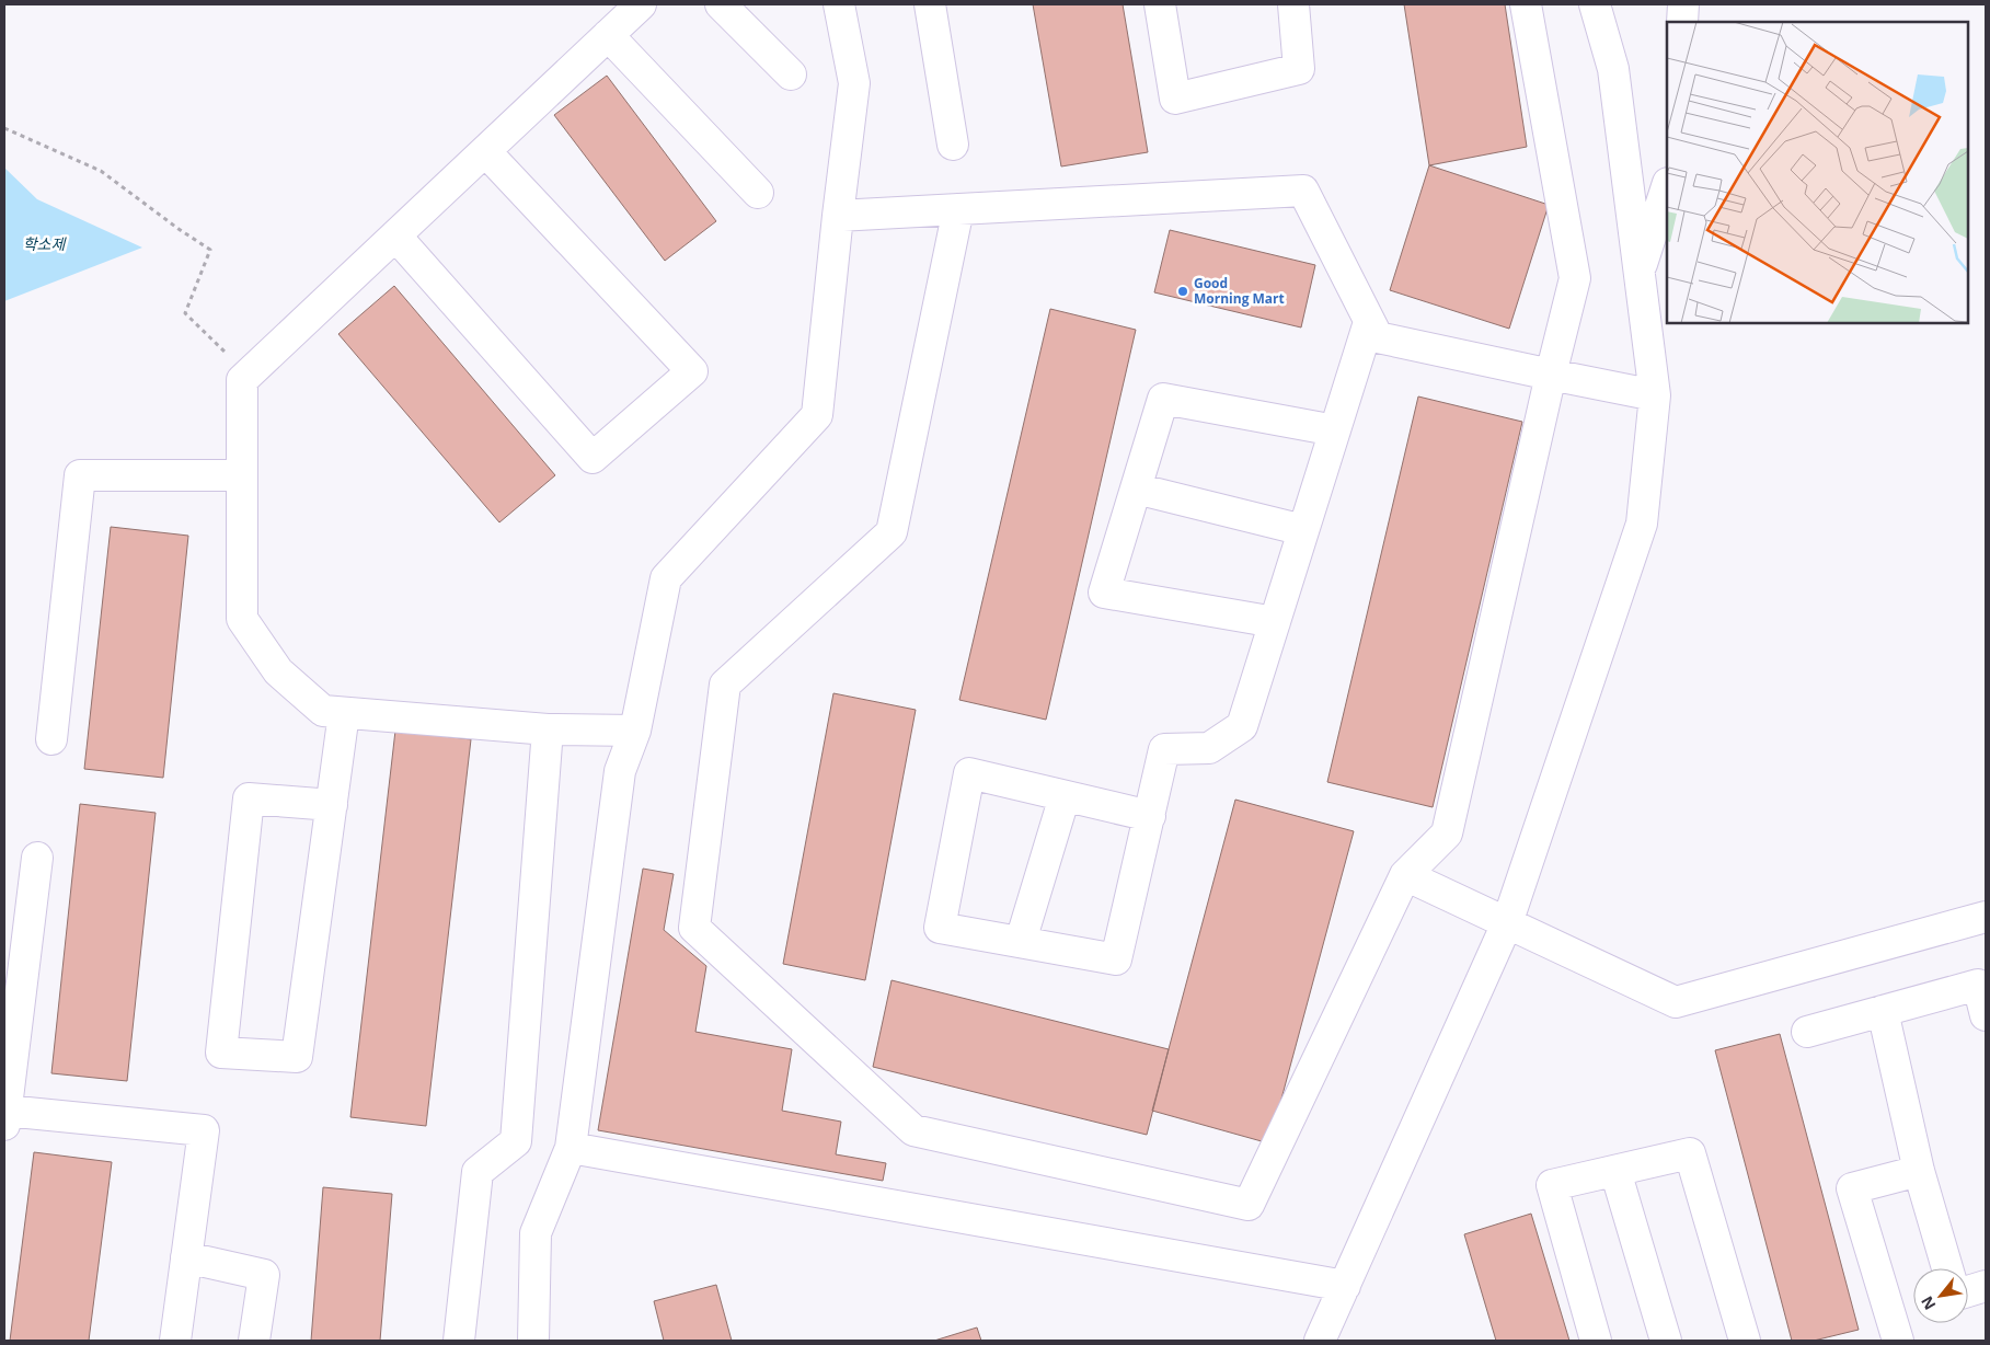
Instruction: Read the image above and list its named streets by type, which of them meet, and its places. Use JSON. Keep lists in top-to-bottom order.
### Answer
{
  "water": ["학소제"],
  "places": ["Good Morning Mart"],
  "north": "bottom left"
}
